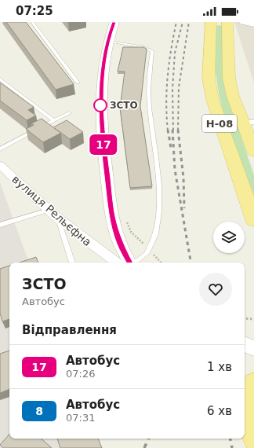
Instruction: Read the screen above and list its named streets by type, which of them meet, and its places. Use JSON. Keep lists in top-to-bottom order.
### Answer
{
  "streets": {
    "main road": ["Н-08"],
    "street": ["вулиця Рельєфна"]
  },
  "places": ["ЗСТО"],
  "lines": ["bus line 17"],
  "page": {
    "status": "07:25",
    "on_map": "17",
    "heading": [
      ["ЗСТО", "Автобус"],
      "Відправлення"
    ],
    "list": [
      {
        "mark": "17",
        "name": "Автобус",
        "note": "07:26",
        "value": "1 хв"
      },
      {
        "mark": "8",
        "name": "Автобус",
        "note": "07:31",
        "value": "6 хв"
      }
    ]
  }
}
